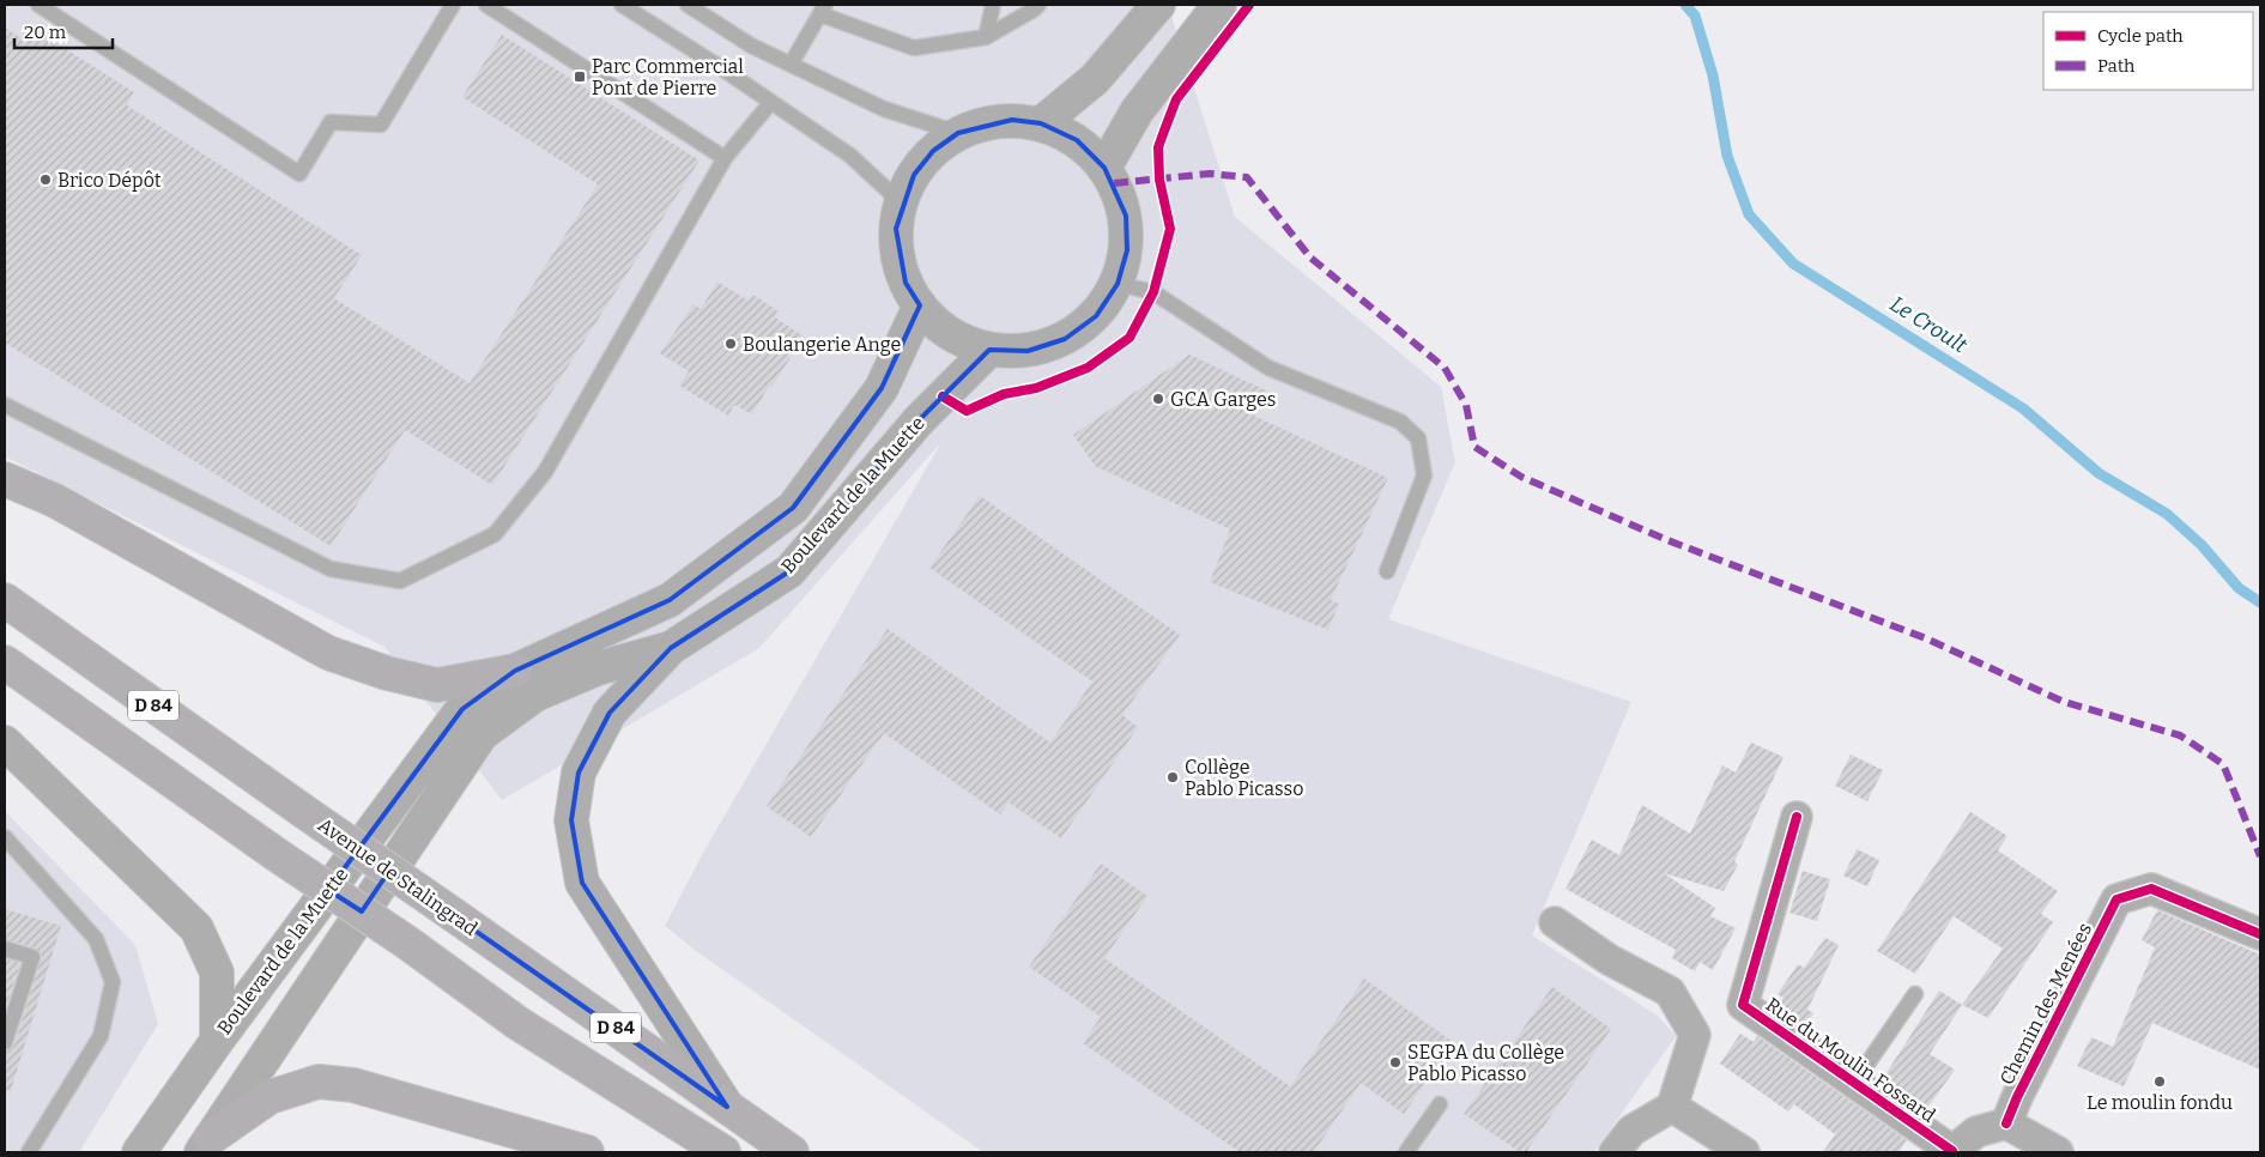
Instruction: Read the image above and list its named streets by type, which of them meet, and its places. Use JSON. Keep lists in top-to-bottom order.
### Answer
{
  "streets": {
    "main road": ["Boulevard de la Muette", "D 84", "Avenue de Stalingrad"],
    "street": ["Chemin des Menées", "Rue du Moulin Fossard"]
  },
  "water": ["Le Croult"],
  "places": {
    "transit": ["Parc Commercial Pont de Pierre"],
    "other": [
      "Brico Dépôt",
      "Boulangerie Ange",
      "GCA Garges",
      "Collège Pablo Picasso",
      "SEGPA du Collège Pablo Picasso",
      "Le moulin fondu"
    ]
  },
  "legend": ["Cycle path", "Path"],
  "scale_bar": "20 m"
}
